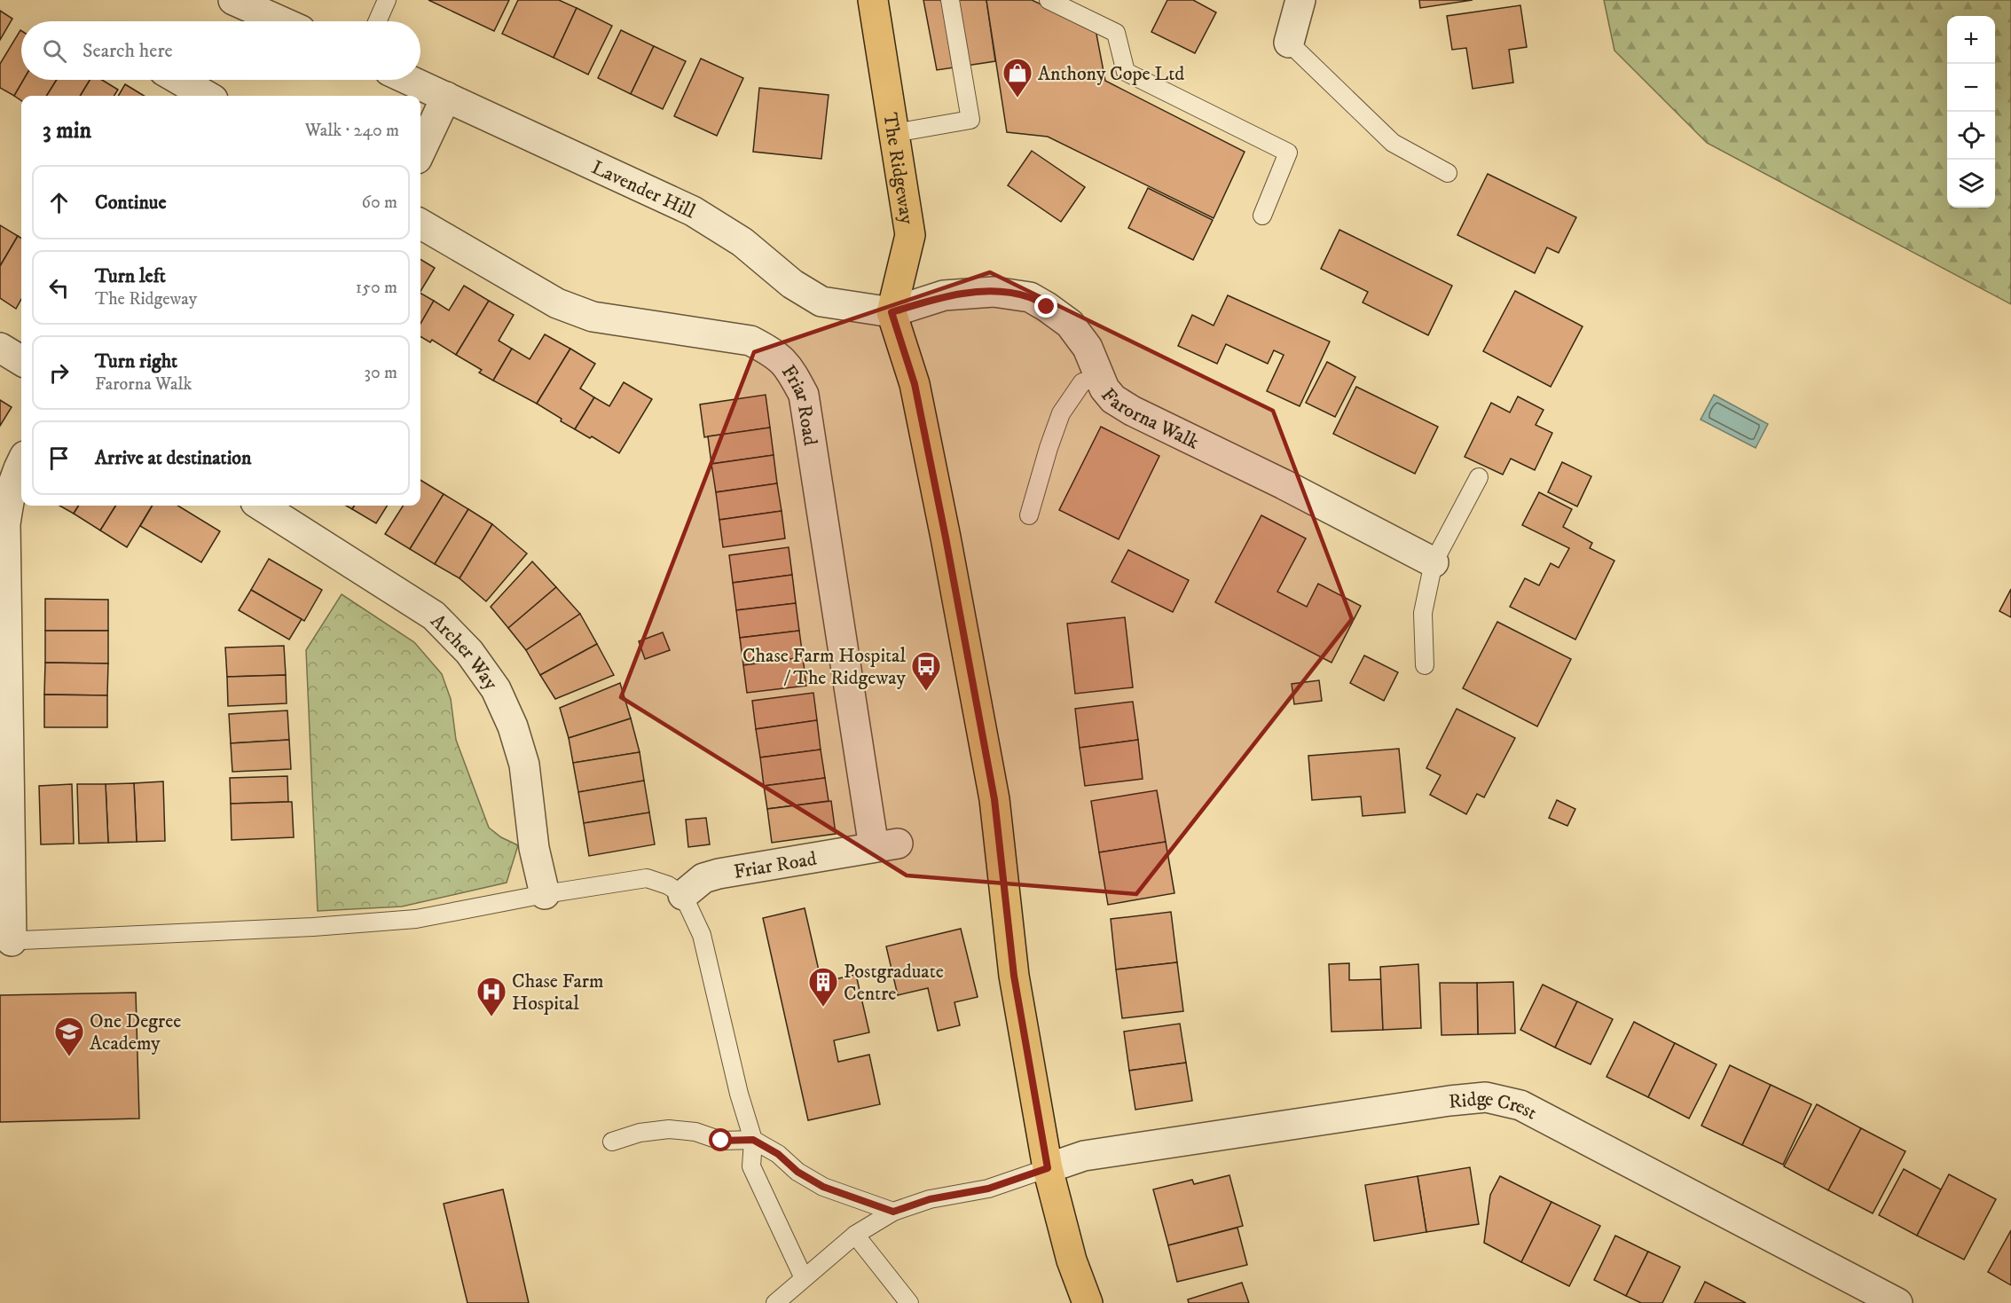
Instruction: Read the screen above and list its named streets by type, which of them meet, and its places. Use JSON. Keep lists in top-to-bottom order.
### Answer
{
  "streets": {
    "main road": ["The Ridgeway"],
    "street": [
      "Lavender Hill",
      "Friar Road",
      "Farorna Walk",
      "Archer Way",
      "Ridge Crest"
    ]
  },
  "crossings": [
    ["The Ridgeway", "Lavender Hill"],
    ["The Ridgeway", "Farorna Walk"],
    ["Lavender Hill", "Farorna Walk"]
  ],
  "places": {
    "shop": ["Anthony Cope Ltd"],
    "bus stop": ["Chase Farm Hospital / The Ridgeway"],
    "building": ["Postgraduate Centre"],
    "hospital": ["Chase Farm Hospital"],
    "school or university": ["One Degree Academy"]
  },
  "page": {
    "map_buttons": ["+", "−"],
    "search": "Search here",
    "heading": ["3 min", "Walk · 240 m"],
    "list": [
      ["Continue", "60 m"],
      ["Turn left", "The Ridgeway", "150 m"],
      ["Turn right", "Farorna Walk", "30 m"],
      "Arrive at destination"
    ]
  }
}
